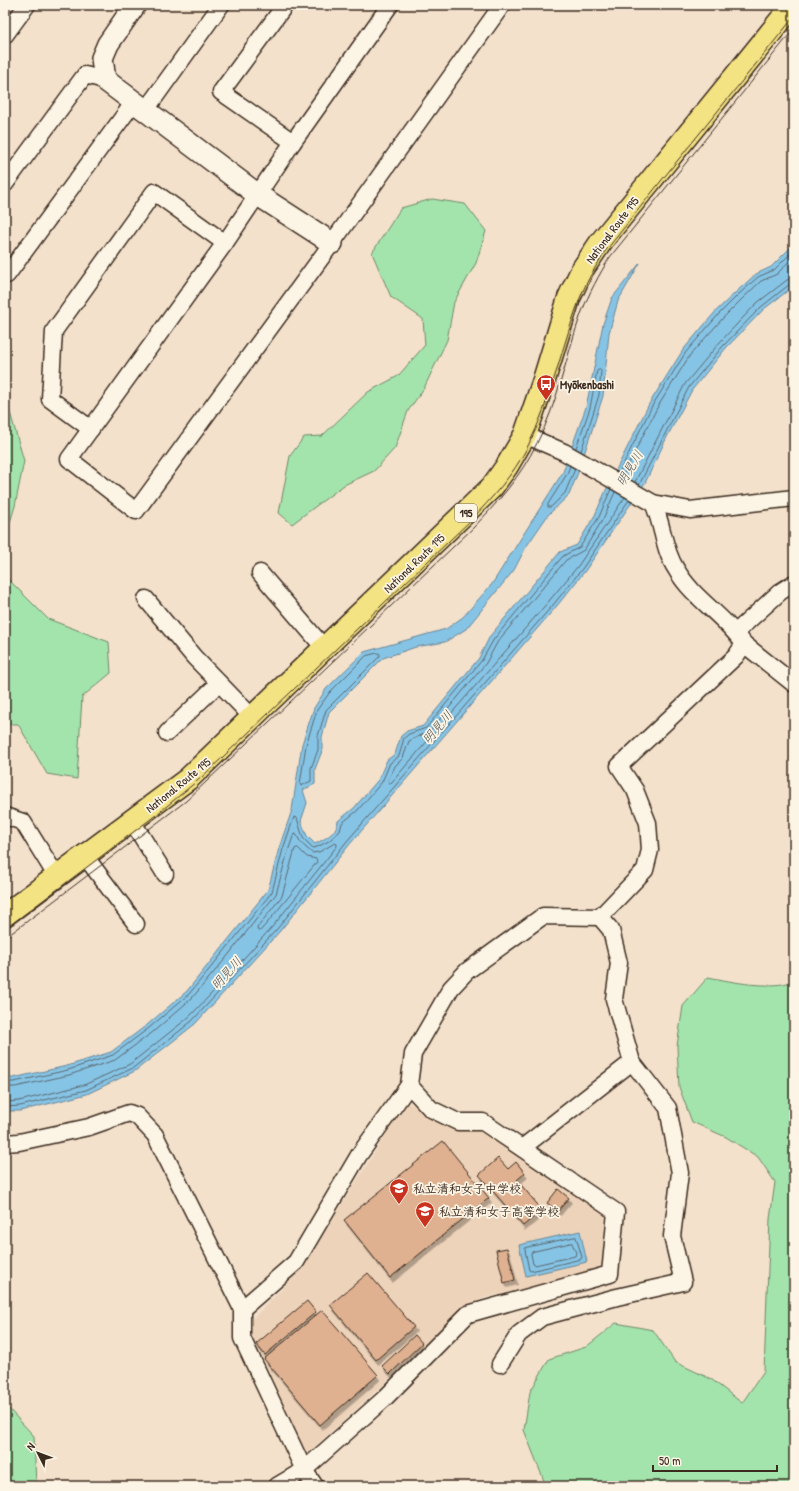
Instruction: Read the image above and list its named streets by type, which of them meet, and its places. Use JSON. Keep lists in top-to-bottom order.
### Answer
{
  "streets": {
    "highway": ["National Route 195", "195"]
  },
  "water": ["明見川"],
  "places": {
    "bus stop": ["Myōkenbashi"],
    "school or university": ["私立清和女子中学校", "私立清和女子高等学校"]
  },
  "scale_bar": "50 m",
  "north": "top left"
}
